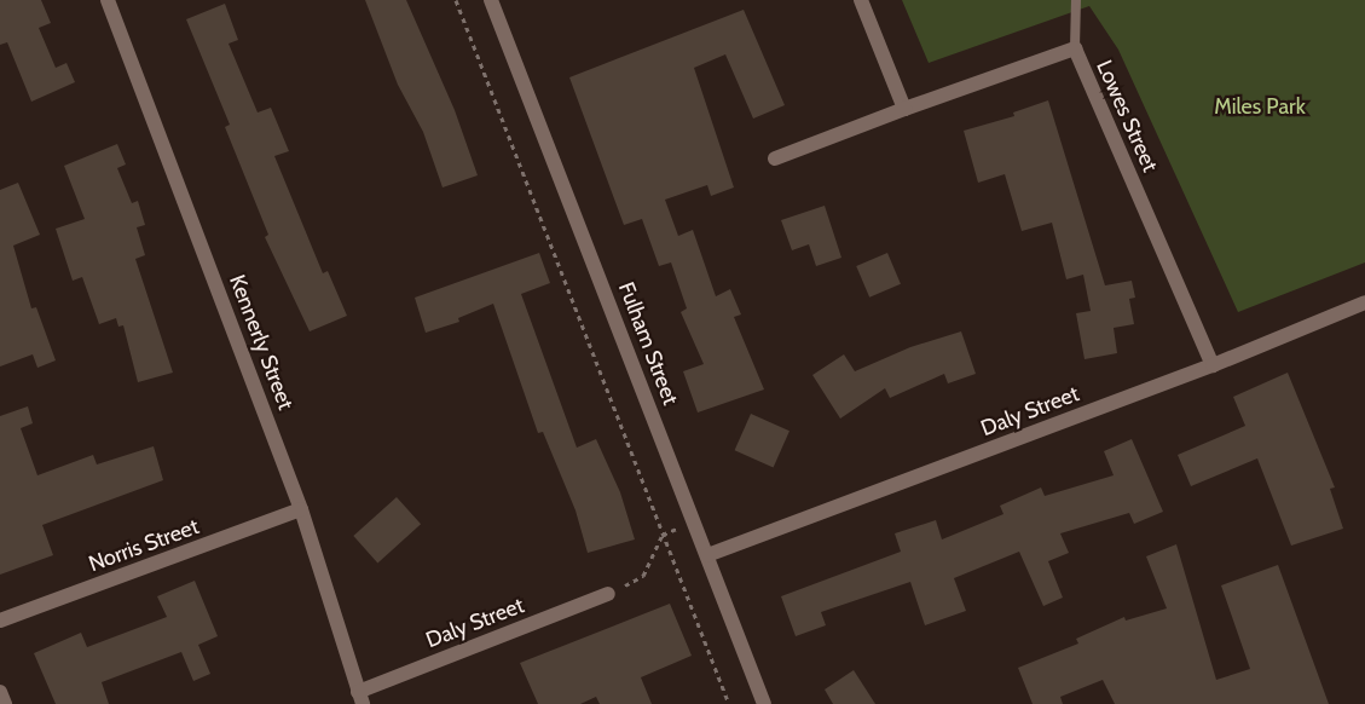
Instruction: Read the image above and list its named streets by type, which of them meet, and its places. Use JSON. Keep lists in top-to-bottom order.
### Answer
{
  "streets": {
    "street": [
      "Lowes Street",
      "Kennerly Street",
      "Fulham Street",
      "Daly Street",
      "Norris Street"
    ]
  },
  "crossings": [
    ["Lowes Street", "Daly Street"],
    ["Kennerly Street", "Daly Street"],
    ["Kennerly Street", "Norris Street"],
    ["Fulham Street", "Daly Street"]
  ],
  "parks": ["Miles Park"]
}
